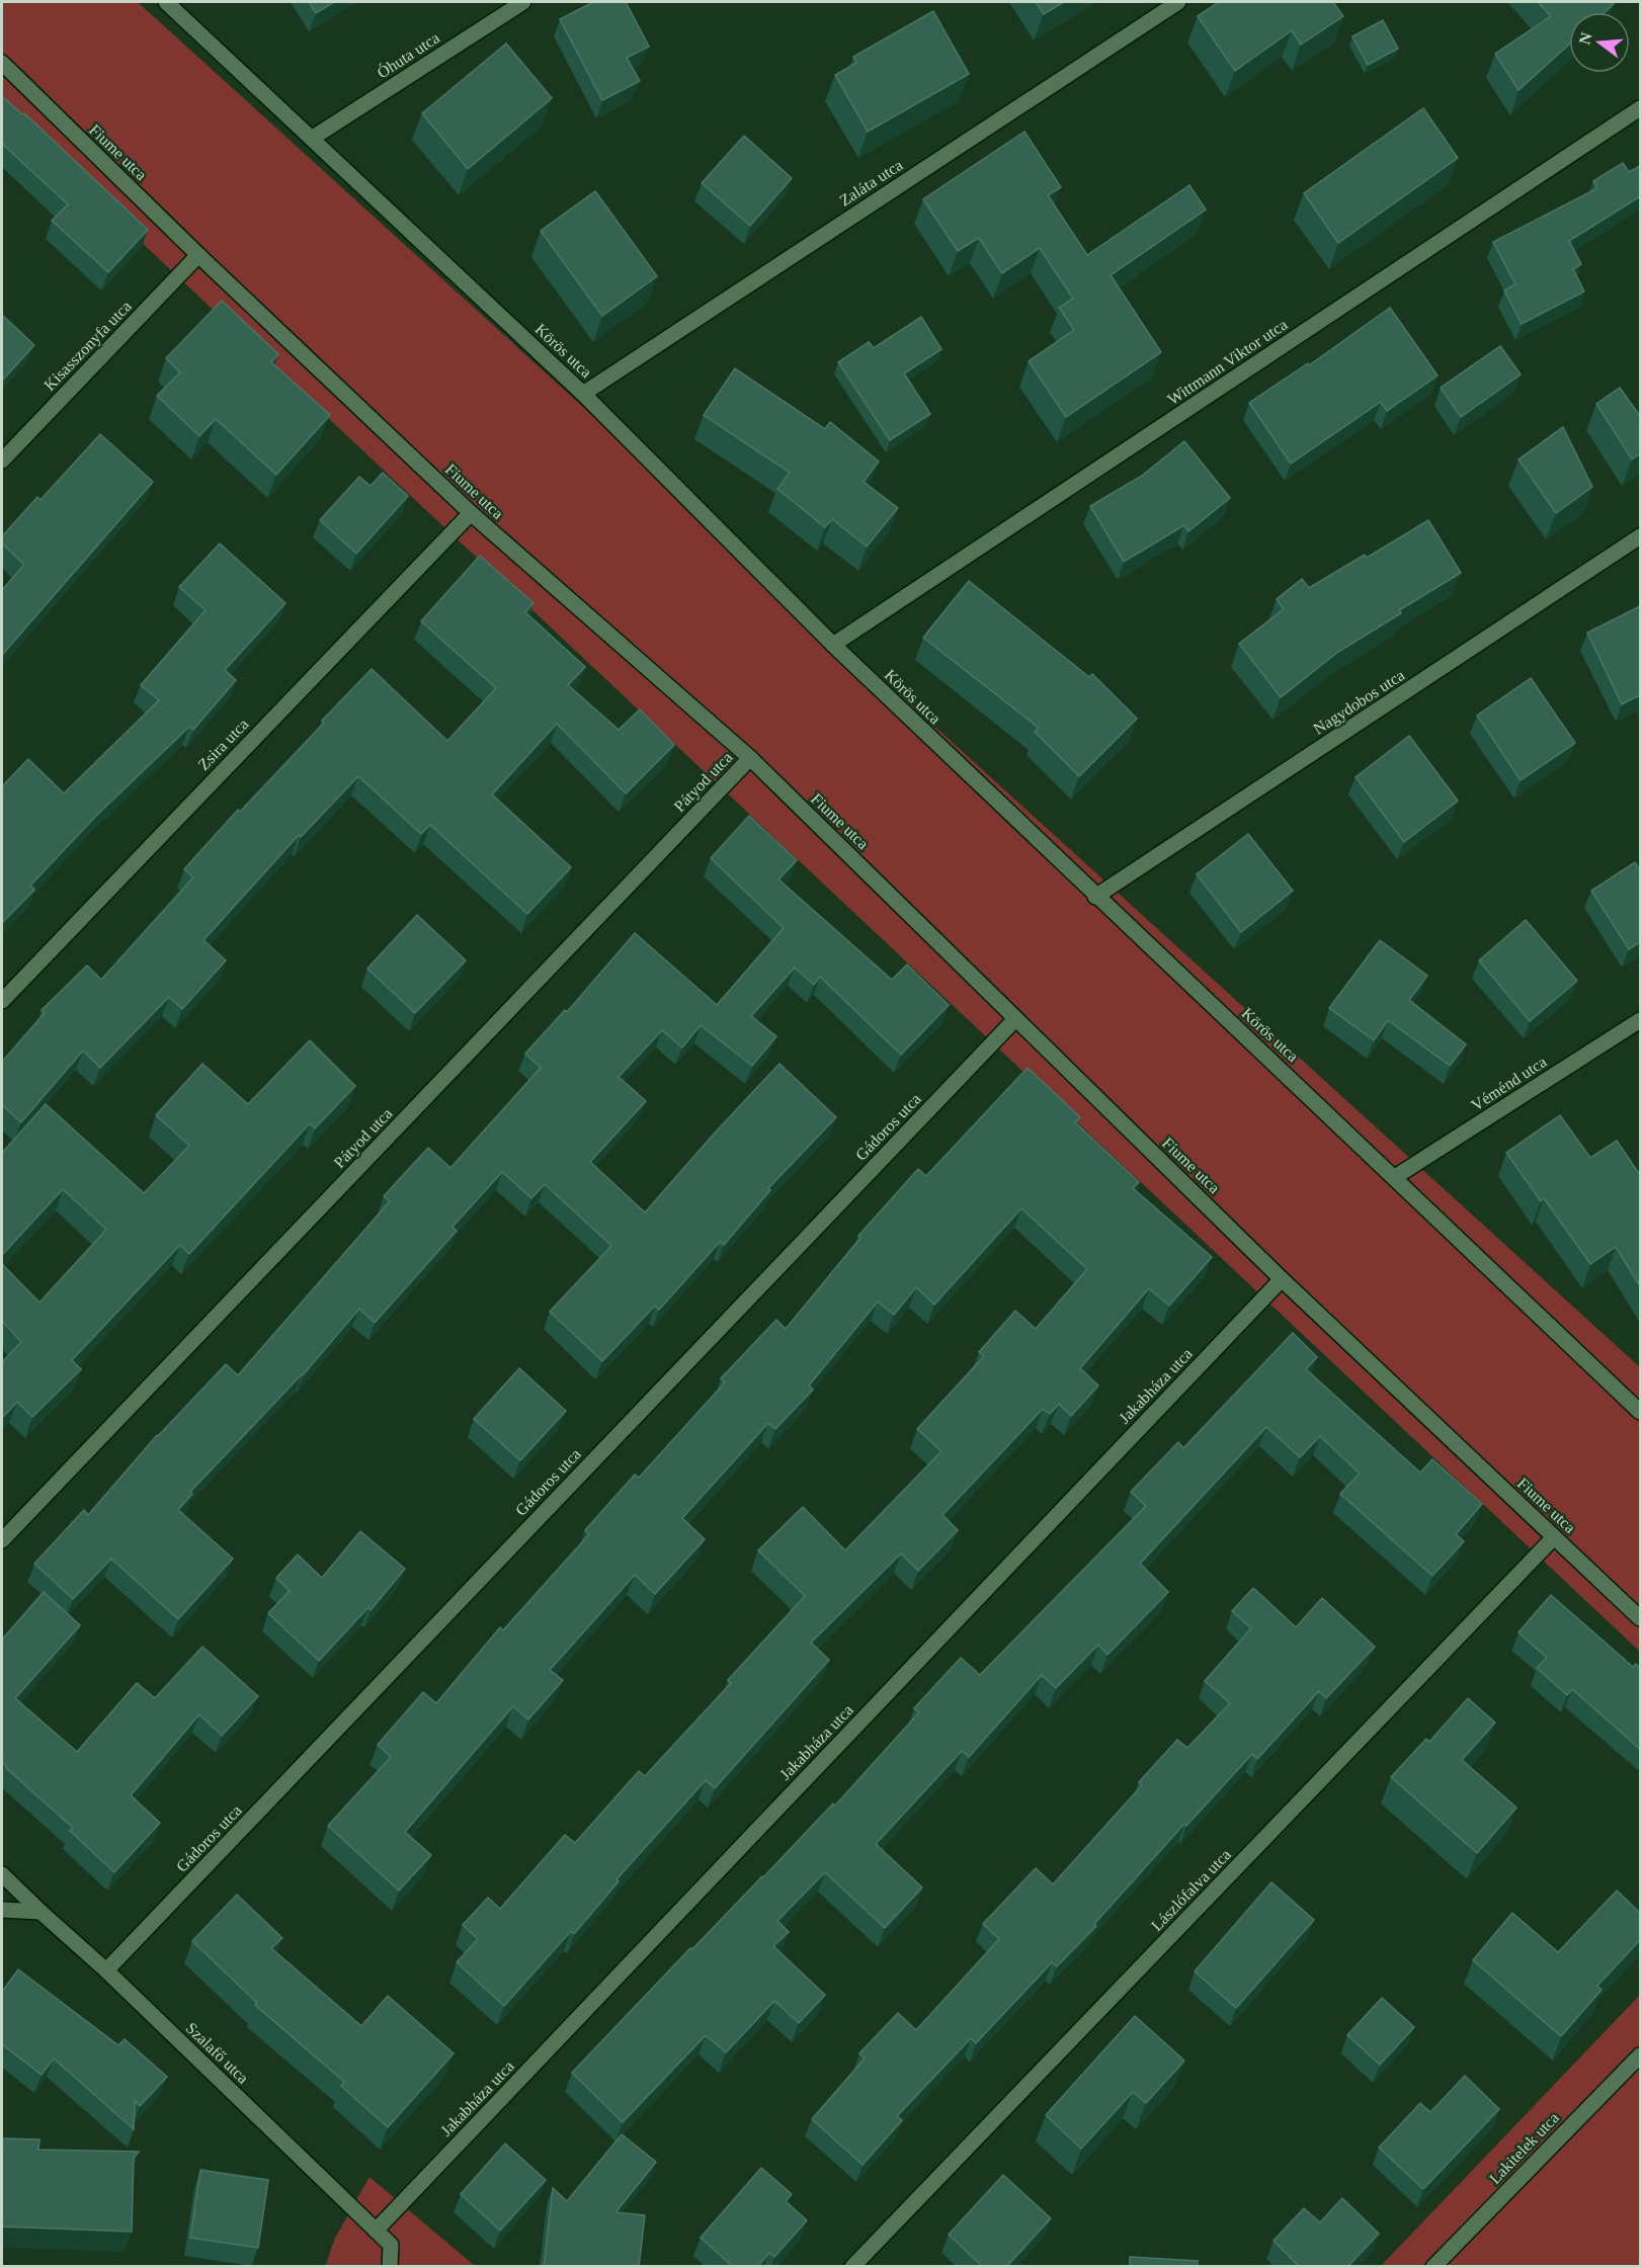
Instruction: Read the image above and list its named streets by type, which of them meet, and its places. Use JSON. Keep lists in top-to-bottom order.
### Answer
{
  "streets": {
    "street": [
      "Óhuta utca",
      "Fiume utca",
      "Zaláta utca",
      "Kisasszonyfa utca",
      "Körös utca",
      "Wittmann Viktor utca",
      "Nagydobos utca",
      "Zsira utca",
      "Pátyod utca",
      "Véménd utca",
      "Gádoros utca",
      "Jakabháza utca",
      "Lászlófalva utca",
      "Szalafő utca",
      "Lakitelek utca"
    ]
  },
  "crossings": [
    ["Óhuta utca", "Körös utca"],
    ["Fiume utca", "Kisasszonyfa utca"],
    ["Fiume utca", "Zsira utca"],
    ["Fiume utca", "Pátyod utca"],
    ["Fiume utca", "Gádoros utca"],
    ["Fiume utca", "Jakabháza utca"],
    ["Fiume utca", "Lászlófalva utca"],
    ["Zaláta utca", "Körös utca"],
    ["Körös utca", "Wittmann Viktor utca"],
    ["Körös utca", "Nagydobos utca"],
    ["Körös utca", "Véménd utca"],
    ["Gádoros utca", "Szalafő utca"],
    ["Jakabháza utca", "Szalafő utca"]
  ],
  "north": "left"
}
